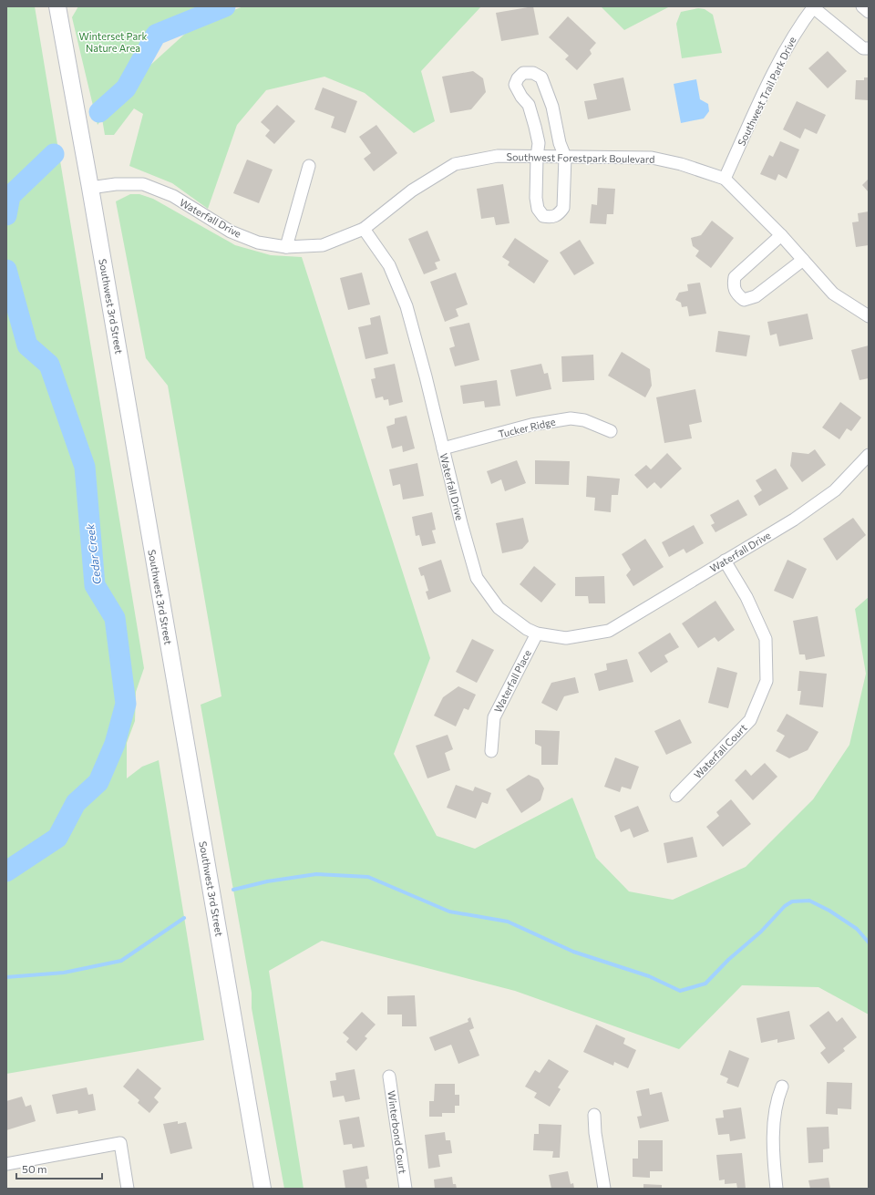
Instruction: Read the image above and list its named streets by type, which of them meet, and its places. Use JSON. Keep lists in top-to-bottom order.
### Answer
{
  "streets": {
    "main road": ["Southwest 3rd Street"],
    "street": [
      "Southwest Trail Park Drive",
      "Southwest Forestpark Boulevard",
      "Waterfall Drive",
      "Tucker Ridge",
      "Waterfall Place",
      "Waterfall Court",
      "Winterbond Court"
    ]
  },
  "crossings": [
    ["Southwest Trail Park Drive", "Southwest Forestpark Boulevard"],
    ["Southwest Forestpark Boulevard", "Waterfall Drive"],
    ["Waterfall Drive", "Southwest 3rd Street"],
    ["Waterfall Drive", "Tucker Ridge"],
    ["Waterfall Drive", "Waterfall Place"],
    ["Waterfall Drive", "Waterfall Court"]
  ],
  "water": ["Cedar Creek"],
  "parks": ["Winterset Park Nature Area"],
  "scale_bar": "50 m"
}
